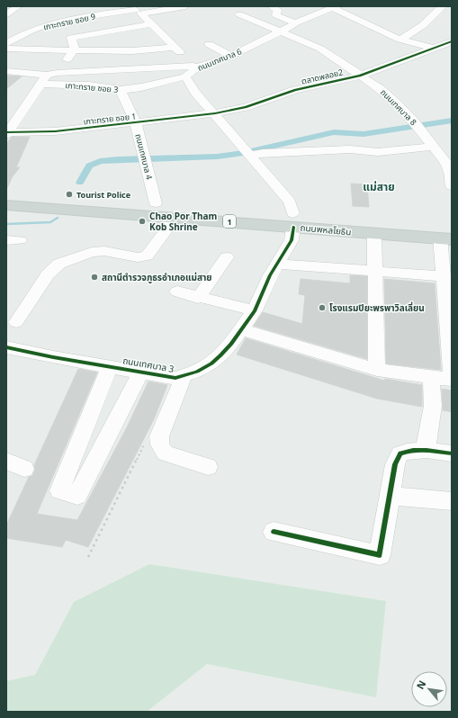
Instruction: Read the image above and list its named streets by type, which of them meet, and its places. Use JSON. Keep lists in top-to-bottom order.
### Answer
{
  "streets": {
    "main road": ["1", "ถนนพหลโยธิน"],
    "street": [
      "เกาะทราย ซอย 9",
      "ถนนเทศบาล 6",
      "ตลาดพลอย2",
      "เกาะทราย ซอย 3",
      "ถนนเทศบาล 8",
      "เกาะทราย ซอย 1",
      "ถนนเทศบาล 4",
      "ถนนเทศบาล 3"
    ]
  },
  "crossings": [
    ["ถนนเทศบาล 6", "เกาะทราย ซอย 3"],
    ["ถนนเทศบาล 6", "ถนนเทศบาล 8"],
    ["ตลาดพลอย2", "ถนนเทศบาล 8"],
    ["ตลาดพลอย2", "เกาะทราย ซอย 1"],
    ["เกาะทราย ซอย 3", "ถนนเทศบาล 4"],
    ["เกาะทราย ซอย 1", "ถนนเทศบาล 4"],
    ["ถนนเทศบาล 4", "ถนนพหลโยธิน"],
    ["ถนนพหลโยธิน", "ถนนเทศบาล 3"]
  ],
  "districts": ["แม่สาย"],
  "places": [
    "Tourist Police",
    "Chao Por Tham Kob Shrine",
    "สถานีตำรวจภูธรอำเภอแม่สาย",
    "โรงแรมปิยะพรพาวิลเลี่ยน"
  ],
  "north": "top left"
}
